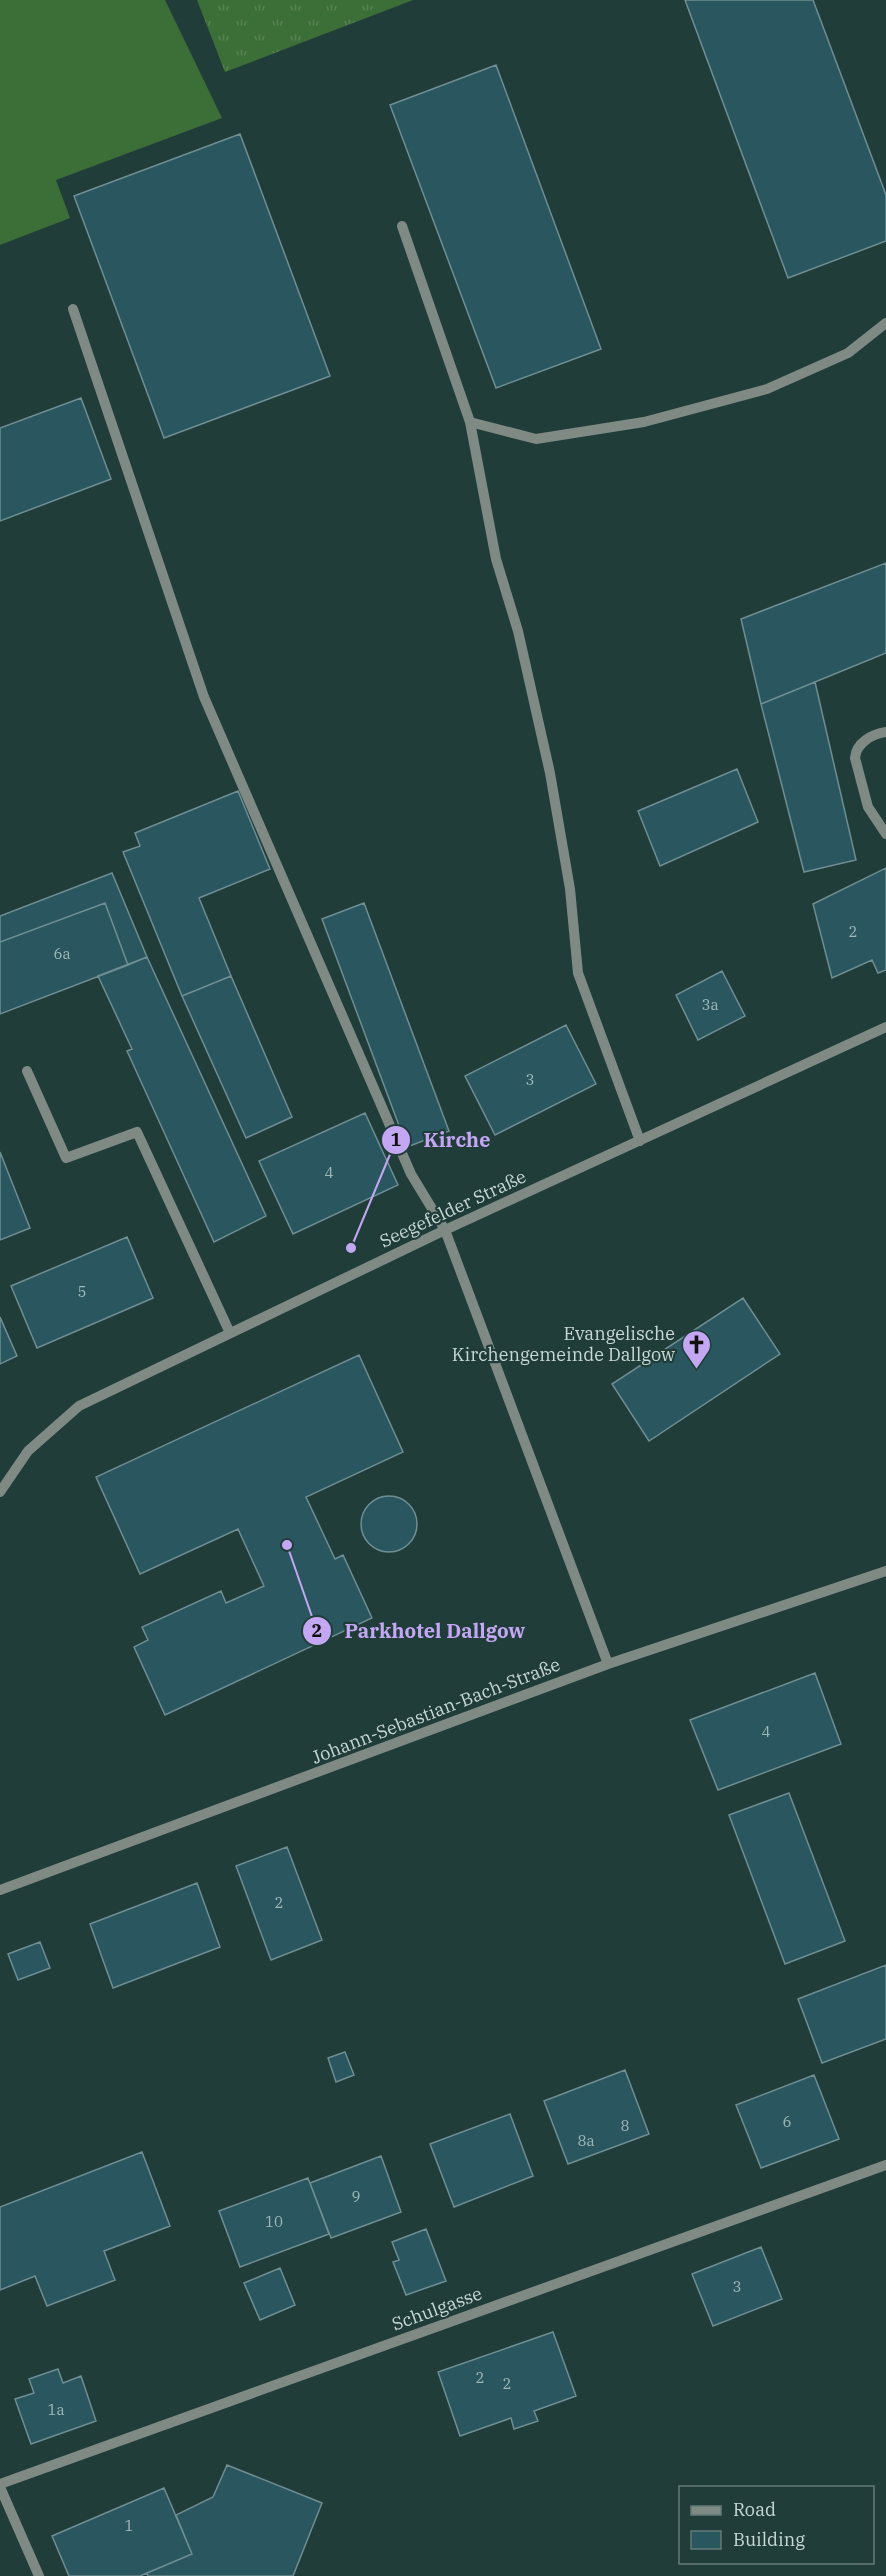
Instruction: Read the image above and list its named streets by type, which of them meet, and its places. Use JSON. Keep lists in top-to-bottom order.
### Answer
{
  "streets": {
    "street": ["Seegefelder Straße", "Johann-Sebastian-Bach-Straße", "Schulgasse"]
  },
  "places": {
    "other": ["Kirche", "Parkhotel Dallgow"],
    "church": ["Evangelische Kirchengemeinde Dallgow"]
  },
  "house_numbers": [
    "2",
    "6a",
    "3a",
    "3",
    "4",
    "5",
    "4",
    "2",
    "6",
    "8",
    "8a",
    "9",
    "10",
    "3",
    "2",
    "2",
    "1a",
    "1"
  ],
  "legend": ["Road", "Building"]
}
